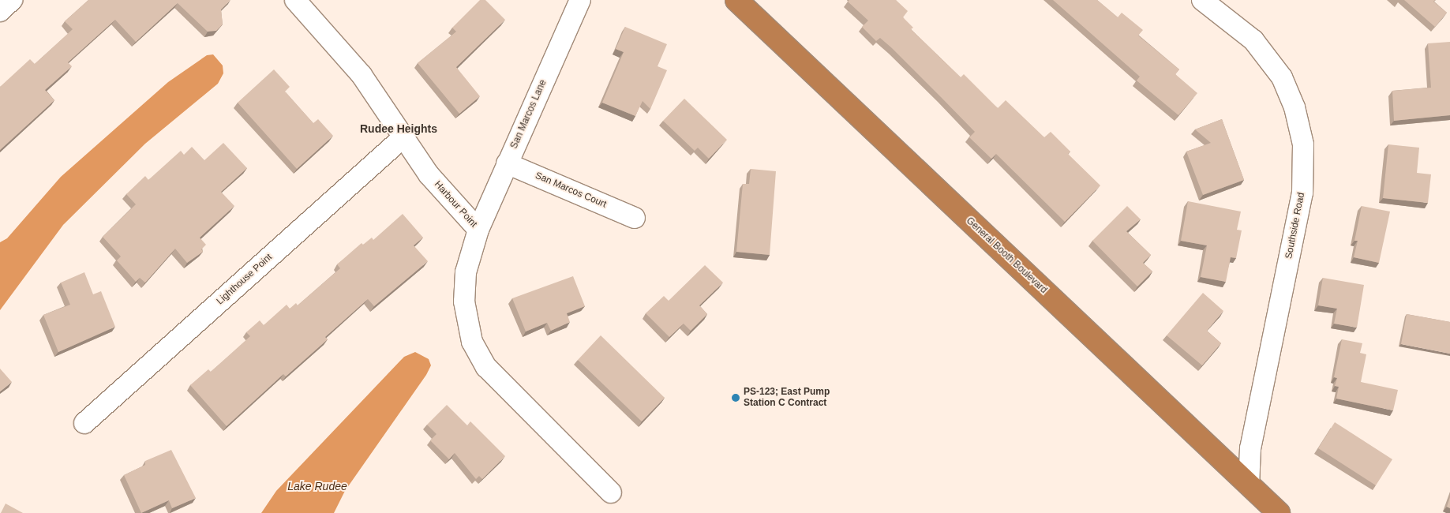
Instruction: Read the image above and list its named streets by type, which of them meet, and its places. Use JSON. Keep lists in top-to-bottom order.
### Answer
{
  "streets": {
    "highway": ["General Booth Boulevard"],
    "street": [
      "San Marcos Lane",
      "San Marcos Court",
      "Harbour Point",
      "Southside Road",
      "Lighthouse Point"
    ]
  },
  "crossings": [
    ["San Marcos Lane", "San Marcos Court"],
    ["San Marcos Lane", "Harbour Point"],
    ["Harbour Point", "Lighthouse Point"],
    ["Southside Road", "General Booth Boulevard"]
  ],
  "districts": ["Rudee Heights"],
  "water": ["Lake Rudee"],
  "places": ["PS-123; East Pump Station C Contract"]
}
